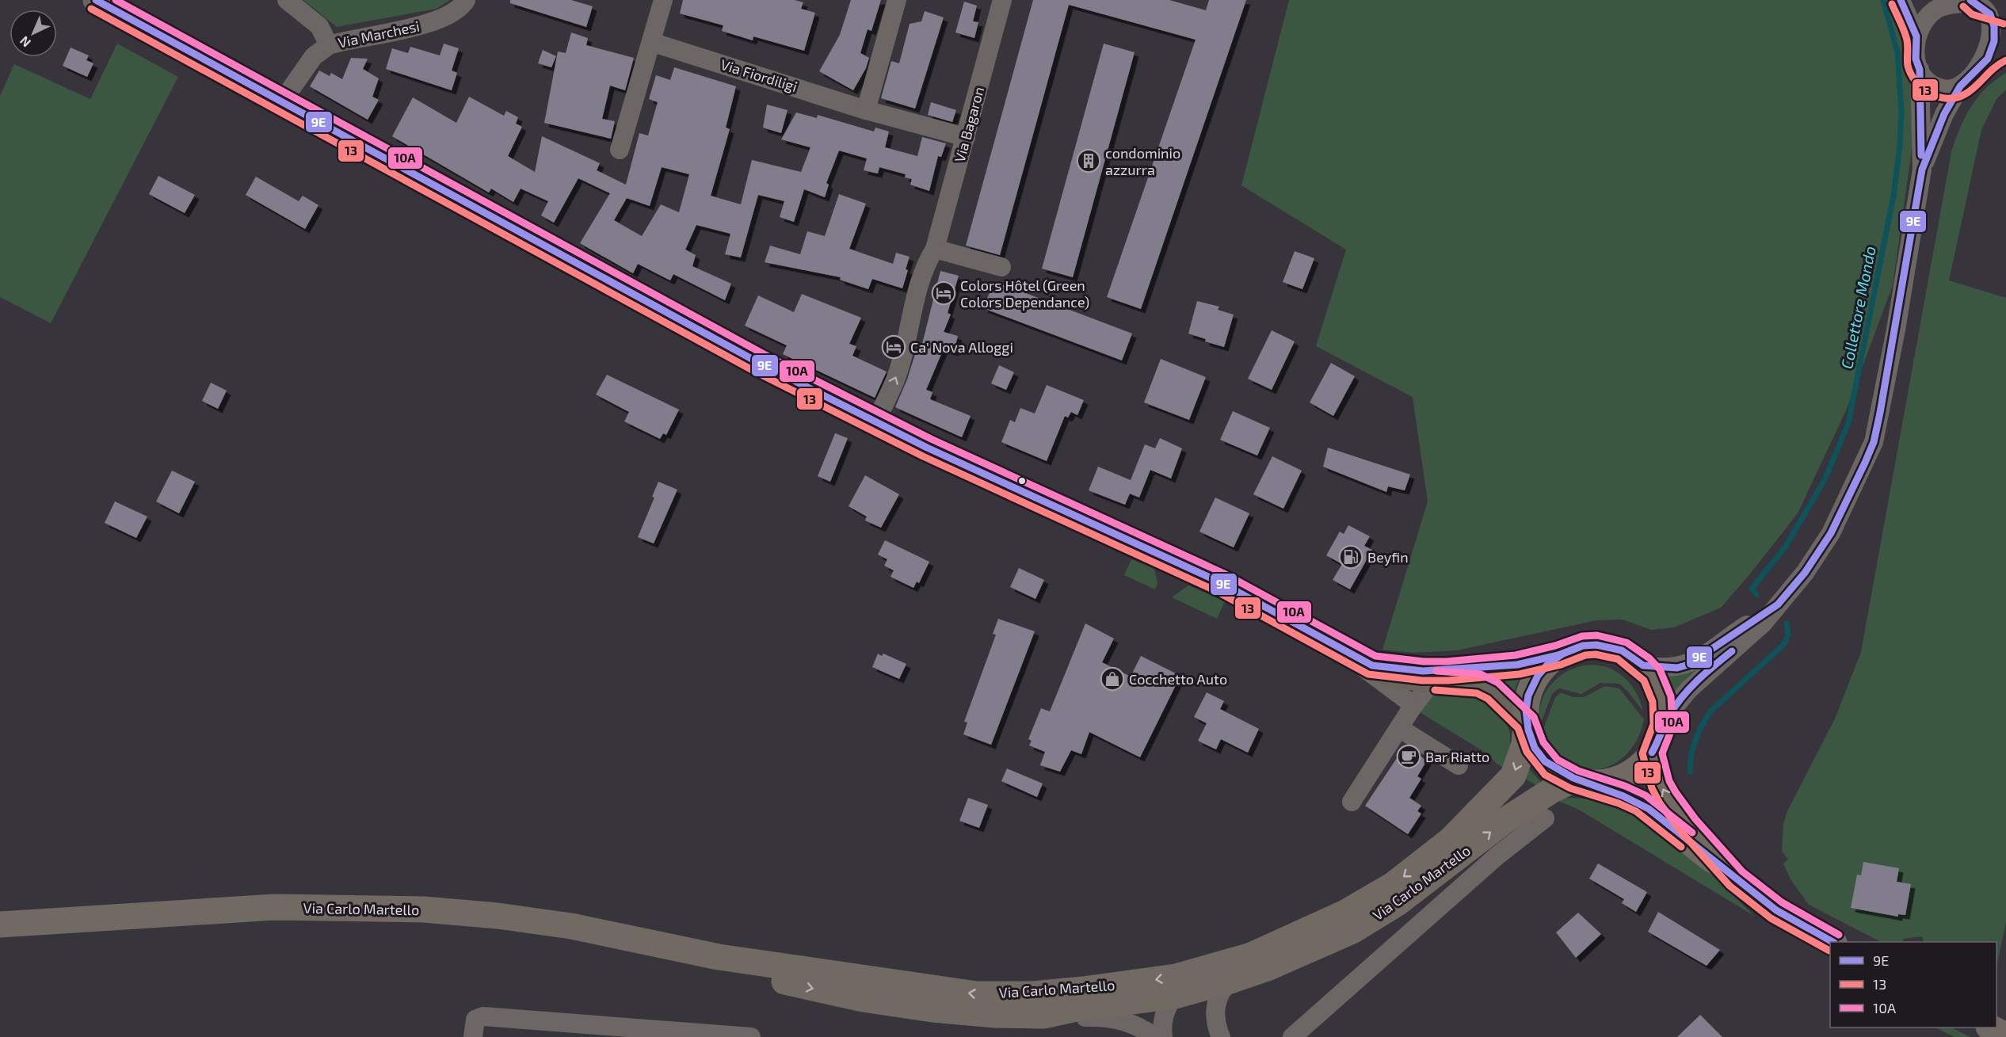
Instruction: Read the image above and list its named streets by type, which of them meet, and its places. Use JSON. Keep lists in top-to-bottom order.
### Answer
{
  "streets": {
    "main road": ["Via Carlo Martello"],
    "street": ["Via Marchesi", "Via Fiordiligi", "Via Bagaron"]
  },
  "crossings": [
    ["Via Fiordiligi", "Via Bagaron"]
  ],
  "one_way": ["Via Bagaron"],
  "water": ["Collettore Mondo"],
  "places": {
    "building": ["condominio azzurra"],
    "hotel": ["Colors Hôtel (Green Colors Dependance)", "Ca' Nova Alloggi"],
    "fuel station": ["Beyfin"],
    "shop": ["Cocchetto Auto"],
    "cafe": ["Bar Riatto"]
  },
  "lines": ["transit line 9E", "transit line 10A", "transit line 13"],
  "legend": ["9E", "13", "10A"],
  "north": "bottom left"
}
